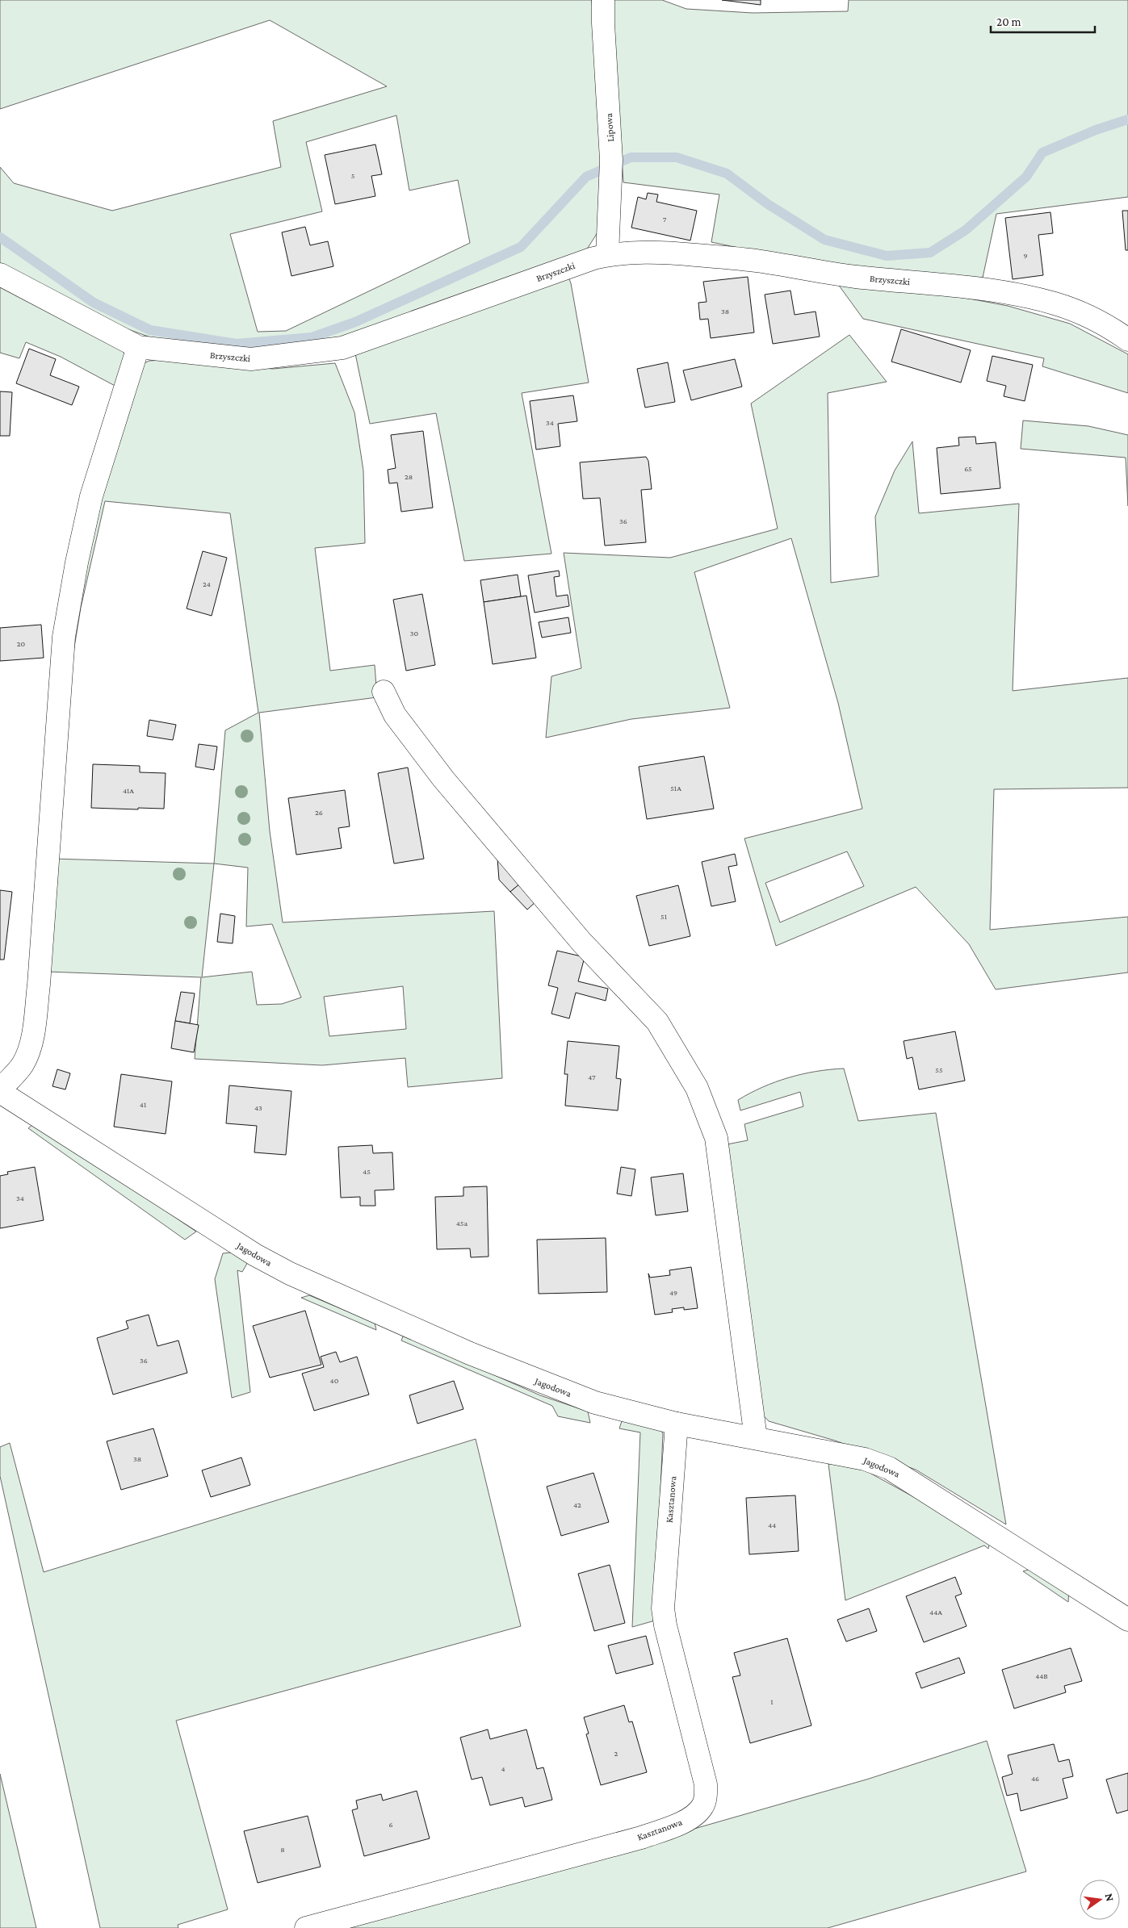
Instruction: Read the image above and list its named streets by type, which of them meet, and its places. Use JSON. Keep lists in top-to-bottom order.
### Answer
{
  "streets": {
    "street": [
      "Lipowa",
      "Brzyszczki",
      "Jagodowa",
      "Kasztanowa"
    ]
  },
  "crossings": [
    ["Lipowa", "Brzyszczki"],
    ["Jagodowa", "Kasztanowa"]
  ],
  "house_numbers": [
    "5",
    "7",
    "9",
    "38",
    "34",
    "65",
    "28",
    "36",
    "24",
    "30",
    "20",
    "51A",
    "41A",
    "26",
    "51",
    "55",
    "47",
    "41",
    "43",
    "45",
    "34",
    "45a",
    "49",
    "36",
    "40",
    "38",
    "42",
    "44",
    "44A",
    "44B",
    "1",
    "2",
    "4",
    "46",
    "6",
    "8"
  ],
  "scale_bar": "20 m",
  "north": "right"
}
